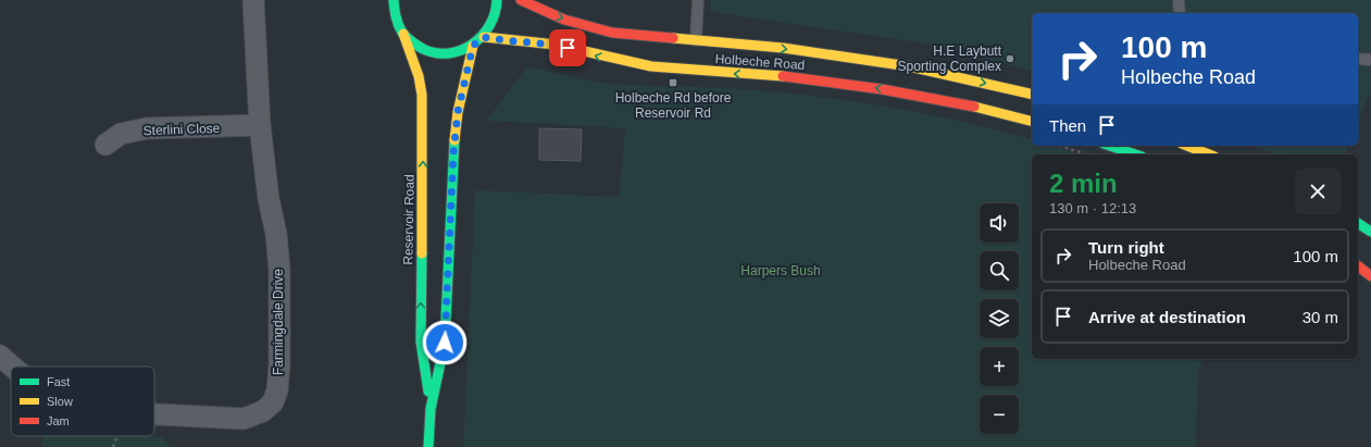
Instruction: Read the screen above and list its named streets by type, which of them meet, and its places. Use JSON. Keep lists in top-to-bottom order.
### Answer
{
  "streets": {
    "street": [
      "Holbeche Road",
      "Sterlini Close",
      "Reservoir Road",
      "Farmingdale Drive"
    ]
  },
  "crossings": [
    ["Sterlini Close", "Farmingdale Drive"]
  ],
  "parks": ["Harpers Bush"],
  "places": {
    "other": ["H.E Laybutt Sporting Complex"],
    "transit": ["Holbeche Rd before Reservoir Rd"]
  },
  "legend": ["Fast", "Slow", "Jam"],
  "page": {
    "turn": ["100 m", "Holbeche Road"],
    "then": "Then",
    "heading": ["2 min", "130 m · 12:13"],
    "map_buttons": ["+", "−"],
    "list": [
      {
        "name": "Turn right",
        "note": "Holbeche Road",
        "value": "100 m"
      },
      {
        "name": "Arrive at destination",
        "value": "30 m"
      }
    ]
  }
}
